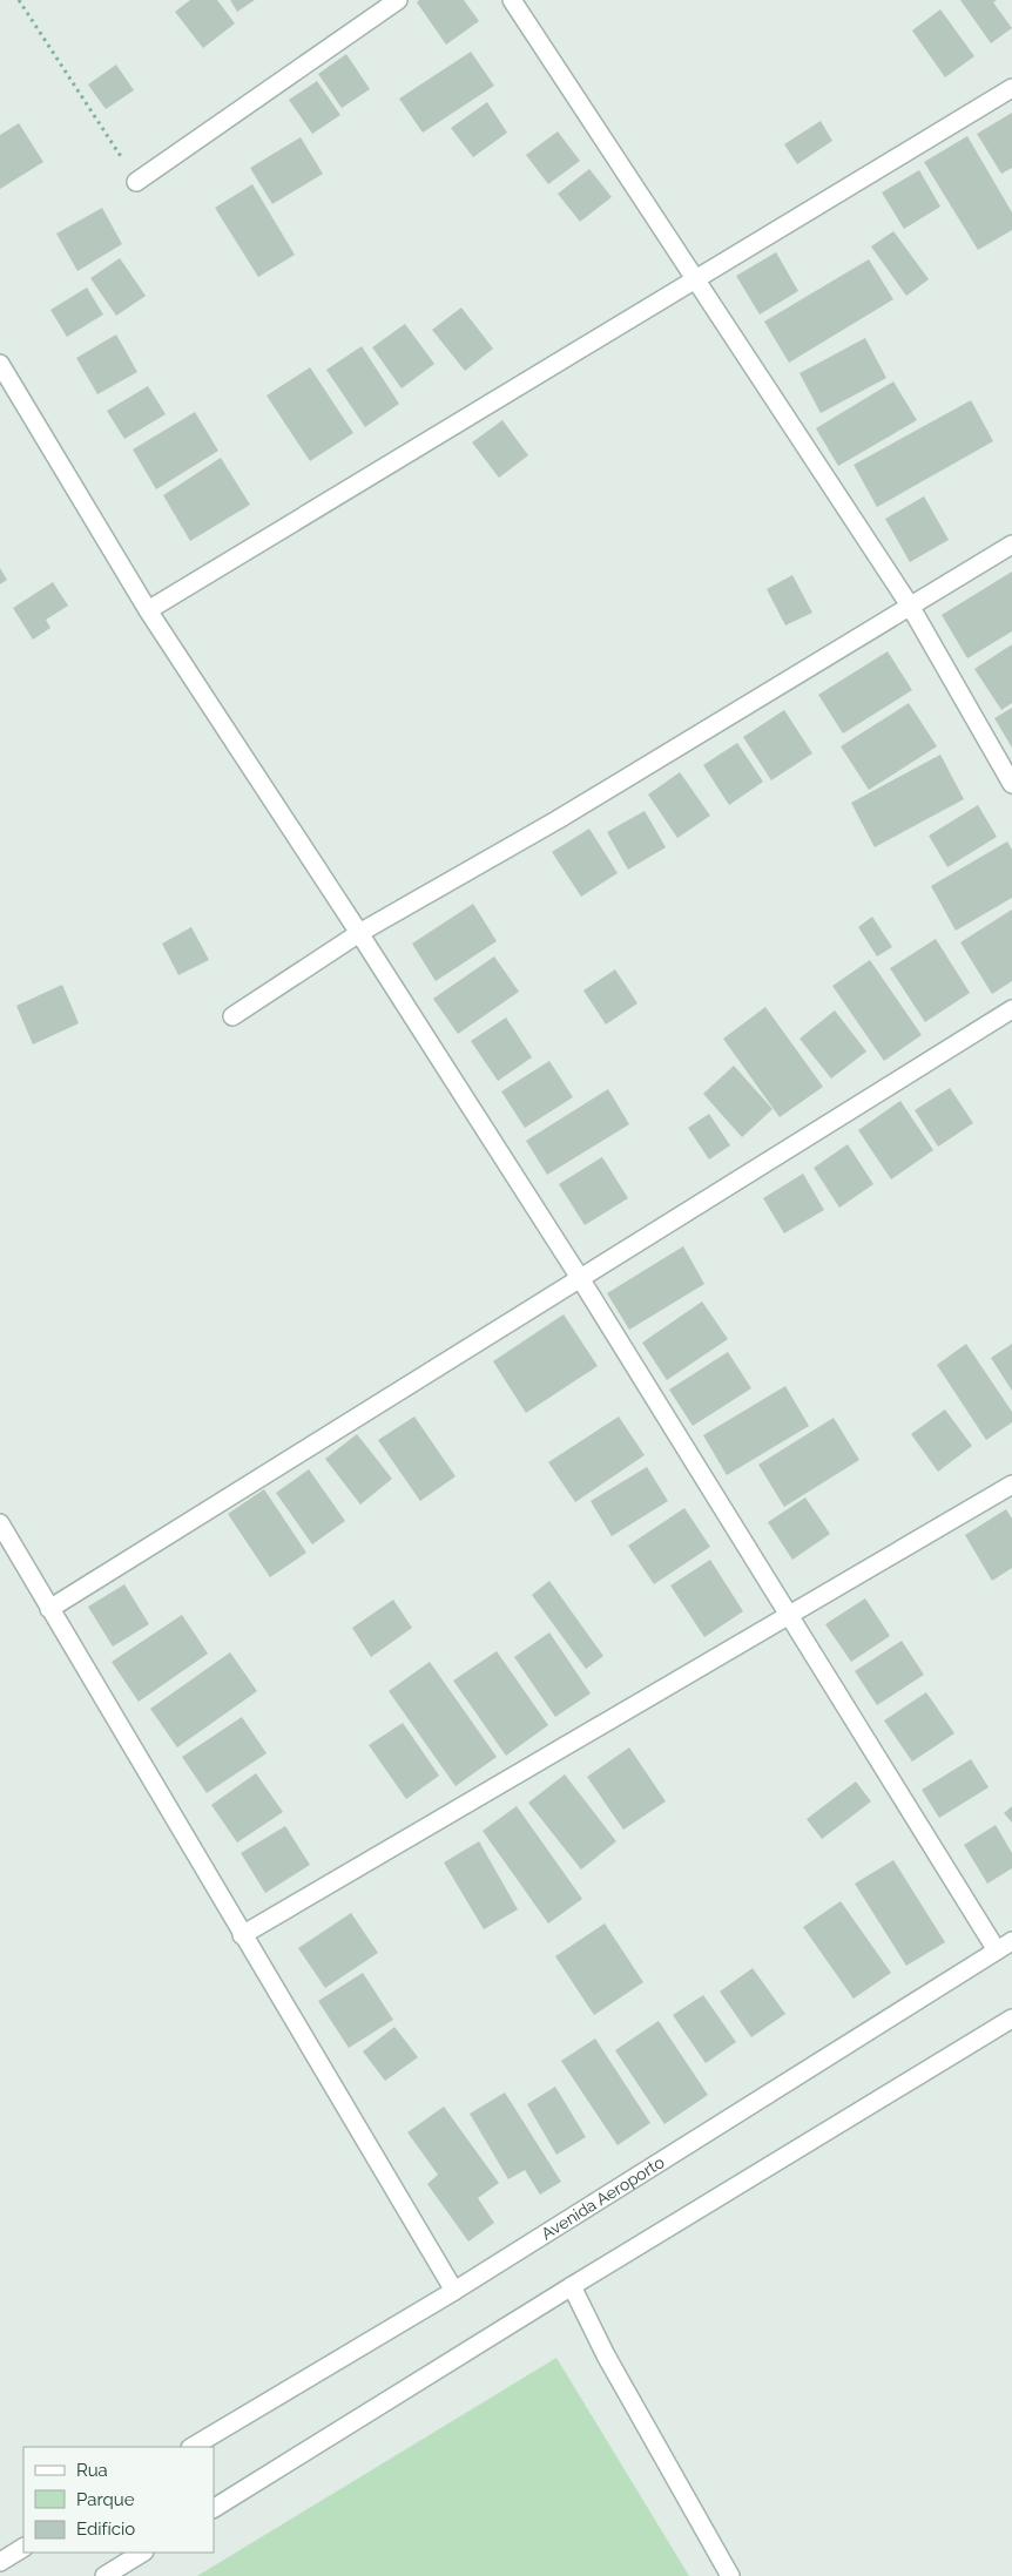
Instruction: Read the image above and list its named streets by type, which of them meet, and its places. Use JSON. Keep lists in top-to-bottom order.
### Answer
{
  "streets": {
    "street": ["Avenida Aeroporto"]
  },
  "legend": ["Rua", "Parque", "Edifício"]
}
